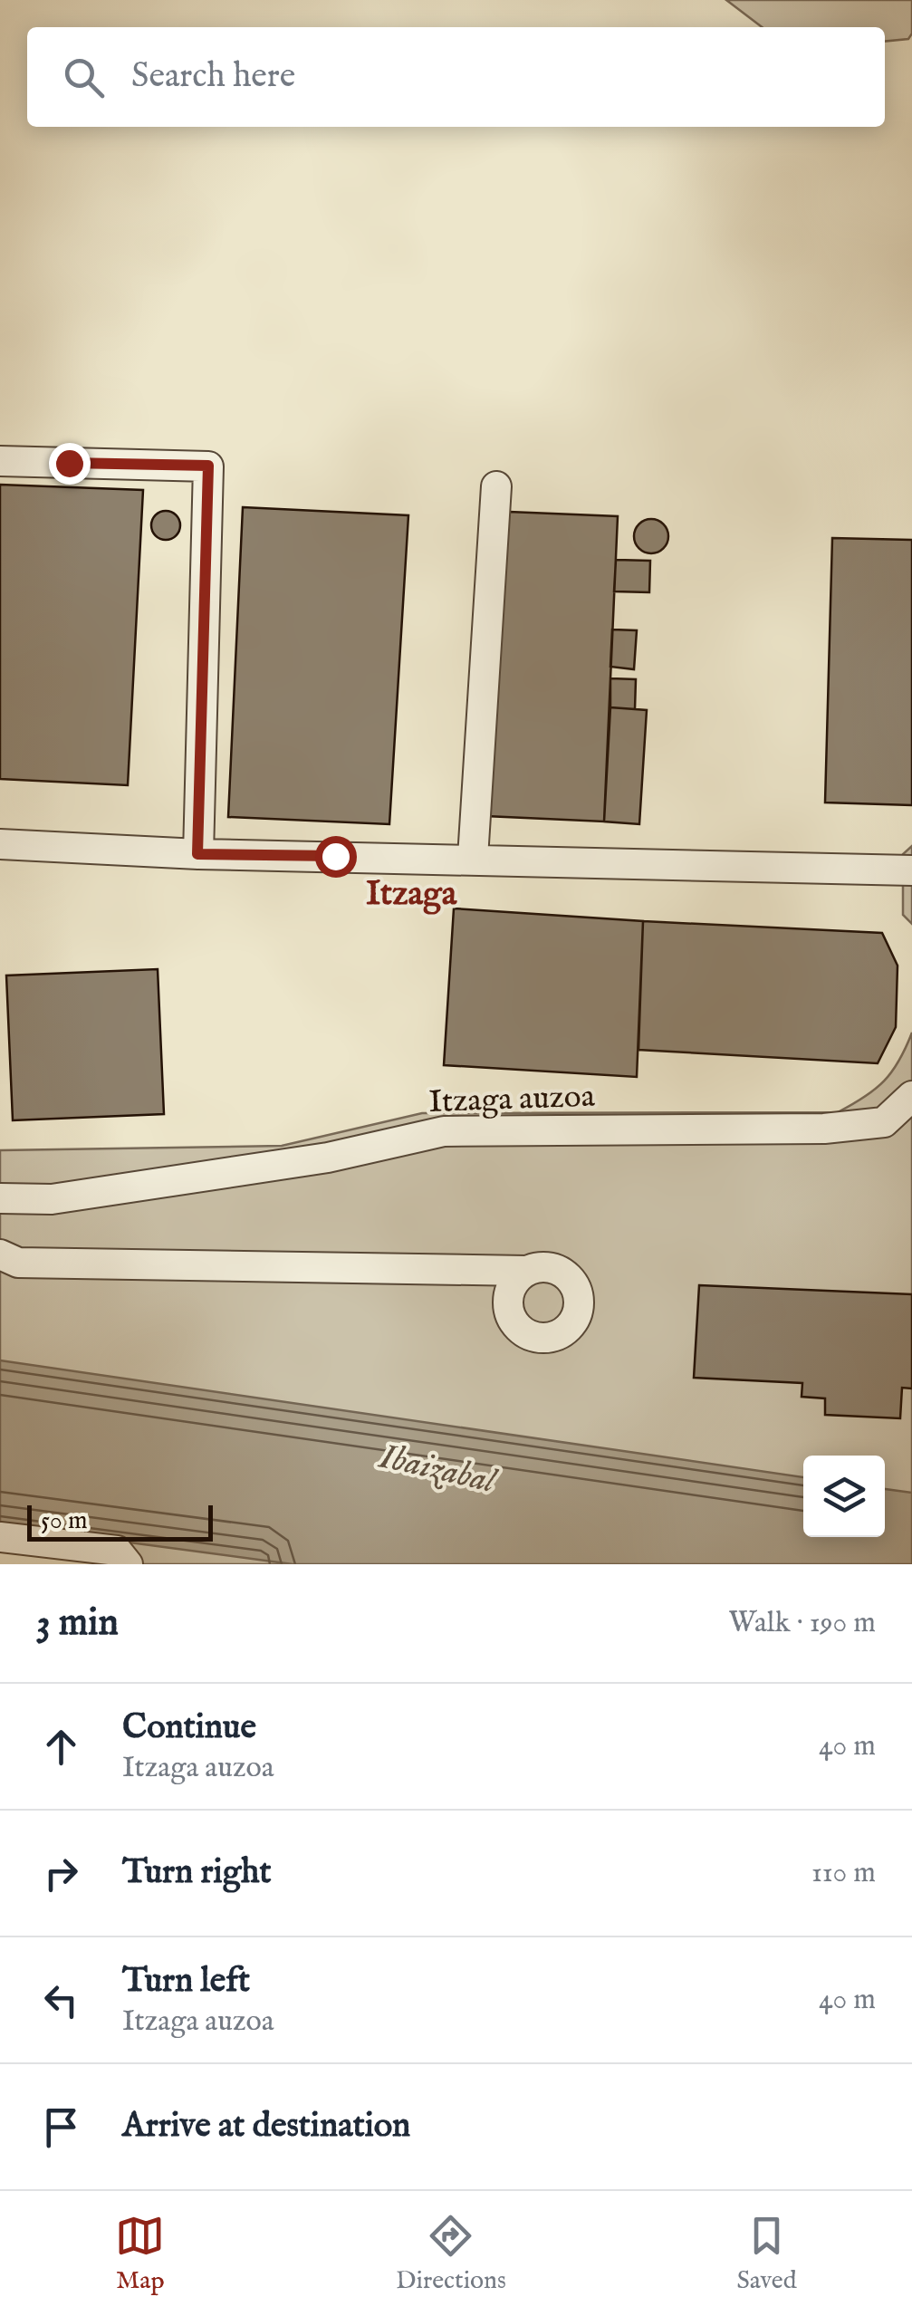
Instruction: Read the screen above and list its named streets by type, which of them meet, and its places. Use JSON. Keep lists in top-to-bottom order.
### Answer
{
  "streets": {
    "street": ["Itzaga auzoa"]
  },
  "districts": ["Itzaga"],
  "water": ["Ibaizabal"],
  "scale_bar": "50 m",
  "page": {
    "search": "Search here",
    "scale": "50 m",
    "heading": ["3 min", "Walk · 190 m"],
    "list": [
      ["Continue", "Itzaga auzoa", "40 m"],
      ["Turn right", "110 m"],
      ["Turn left", "Itzaga auzoa", "40 m"],
      "Arrive at destination"
    ],
    "nav": ["Map", "Directions", "Saved"]
  }
}
